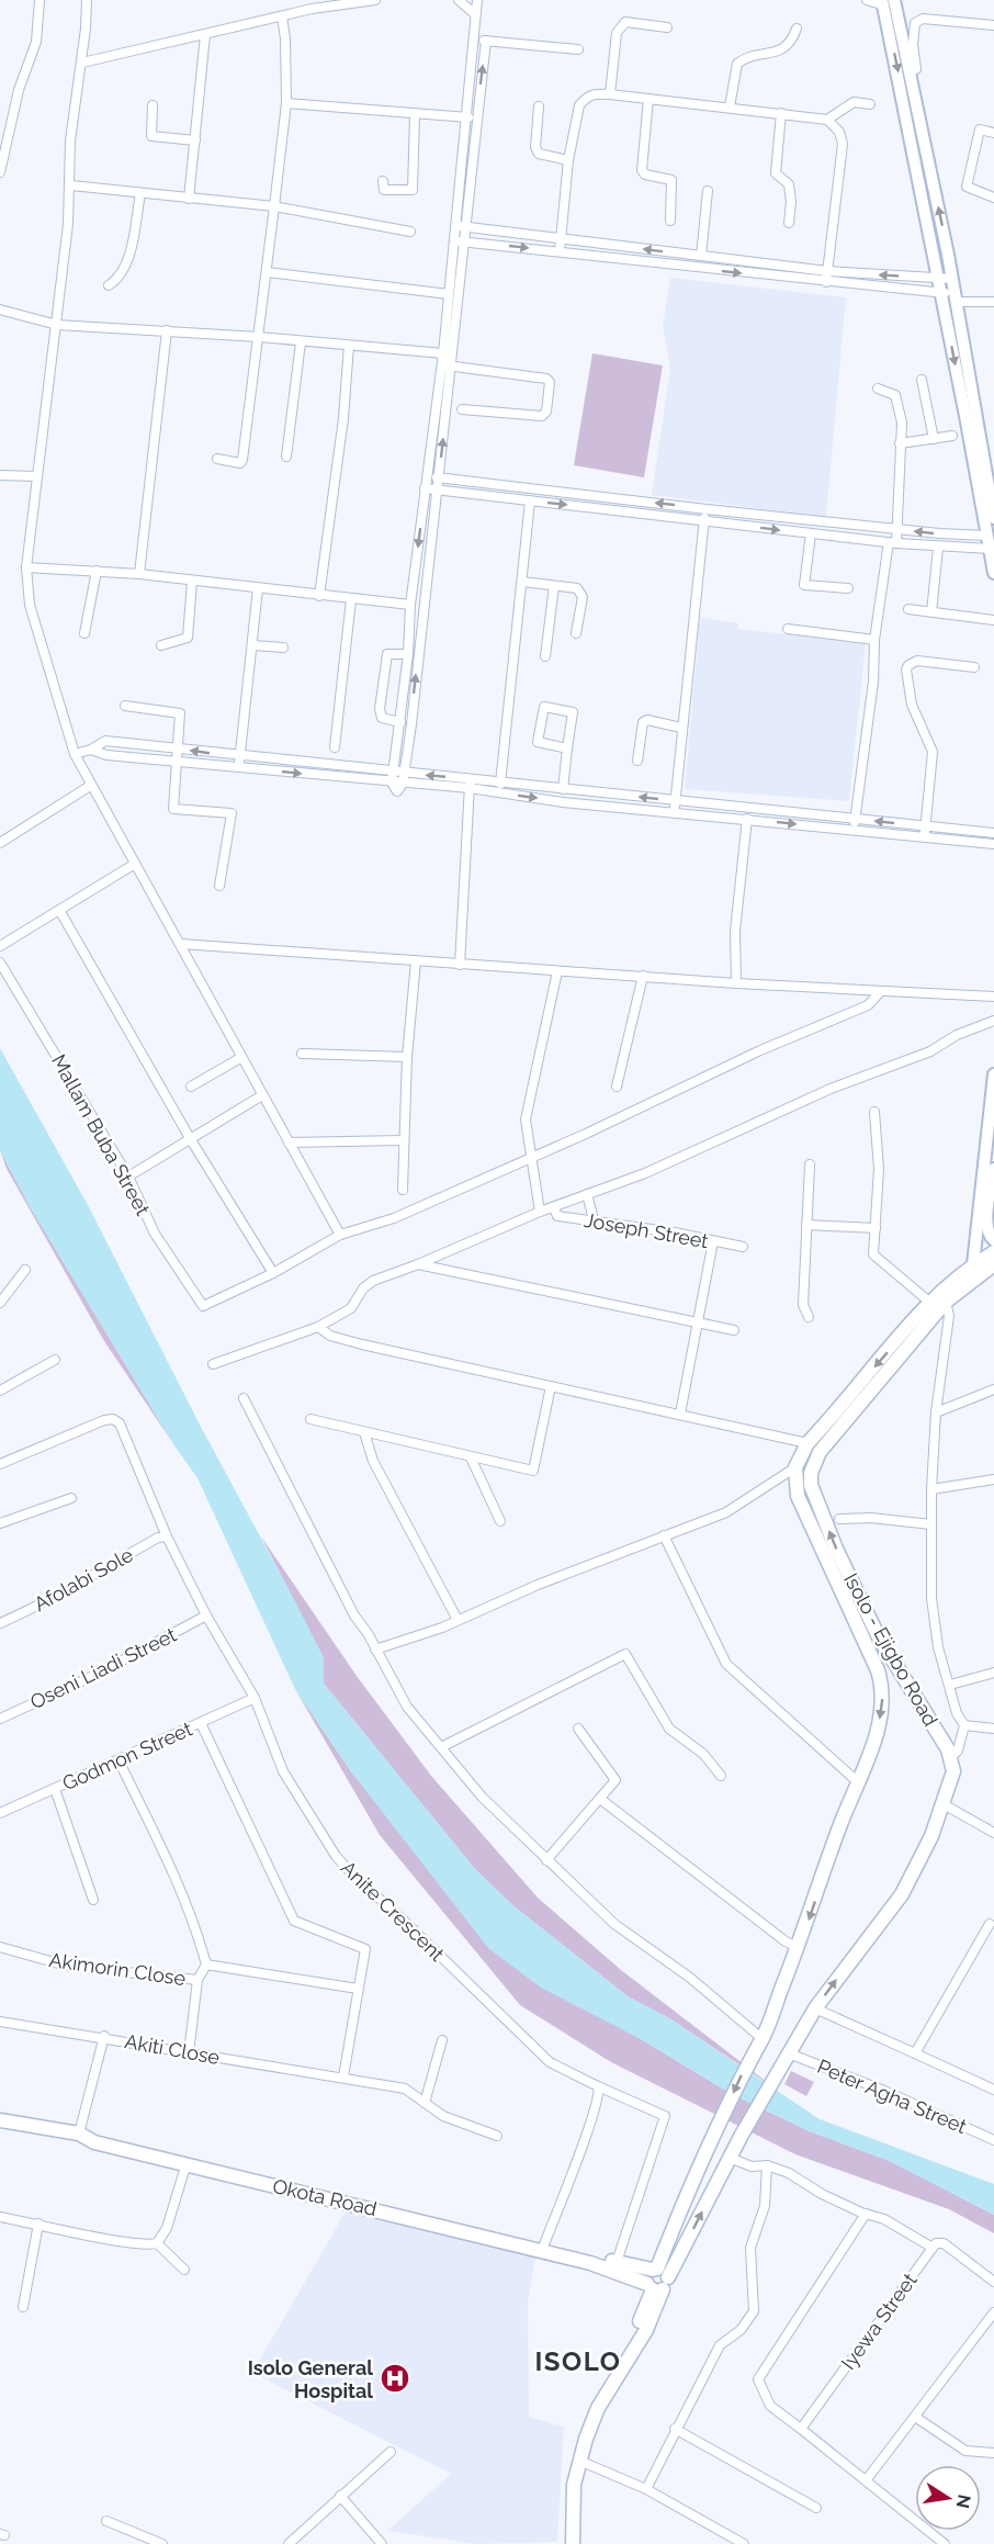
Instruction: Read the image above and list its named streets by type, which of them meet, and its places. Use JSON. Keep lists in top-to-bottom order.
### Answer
{
  "streets": {
    "main road": ["Isolo - Ejigbo Road", "Okota Road"],
    "street": [
      "Mallam Buba Street",
      "Joseph Street",
      "Afolabi Sole",
      "Oseni Liadi Street",
      "Godmon Street",
      "Anite Crescent",
      "Akimorin Close",
      "Akiti Close",
      "Peter Agha Street",
      "Iyewa Street"
    ]
  },
  "crossings": [
    ["Afolabi Sole", "Anite Crescent"],
    ["Oseni Liadi Street", "Anite Crescent"],
    ["Godmon Street", "Anite Crescent"]
  ],
  "districts": ["ISOLO"],
  "places": {
    "hospital": ["Isolo General Hospital"]
  },
  "north": "right"
}
